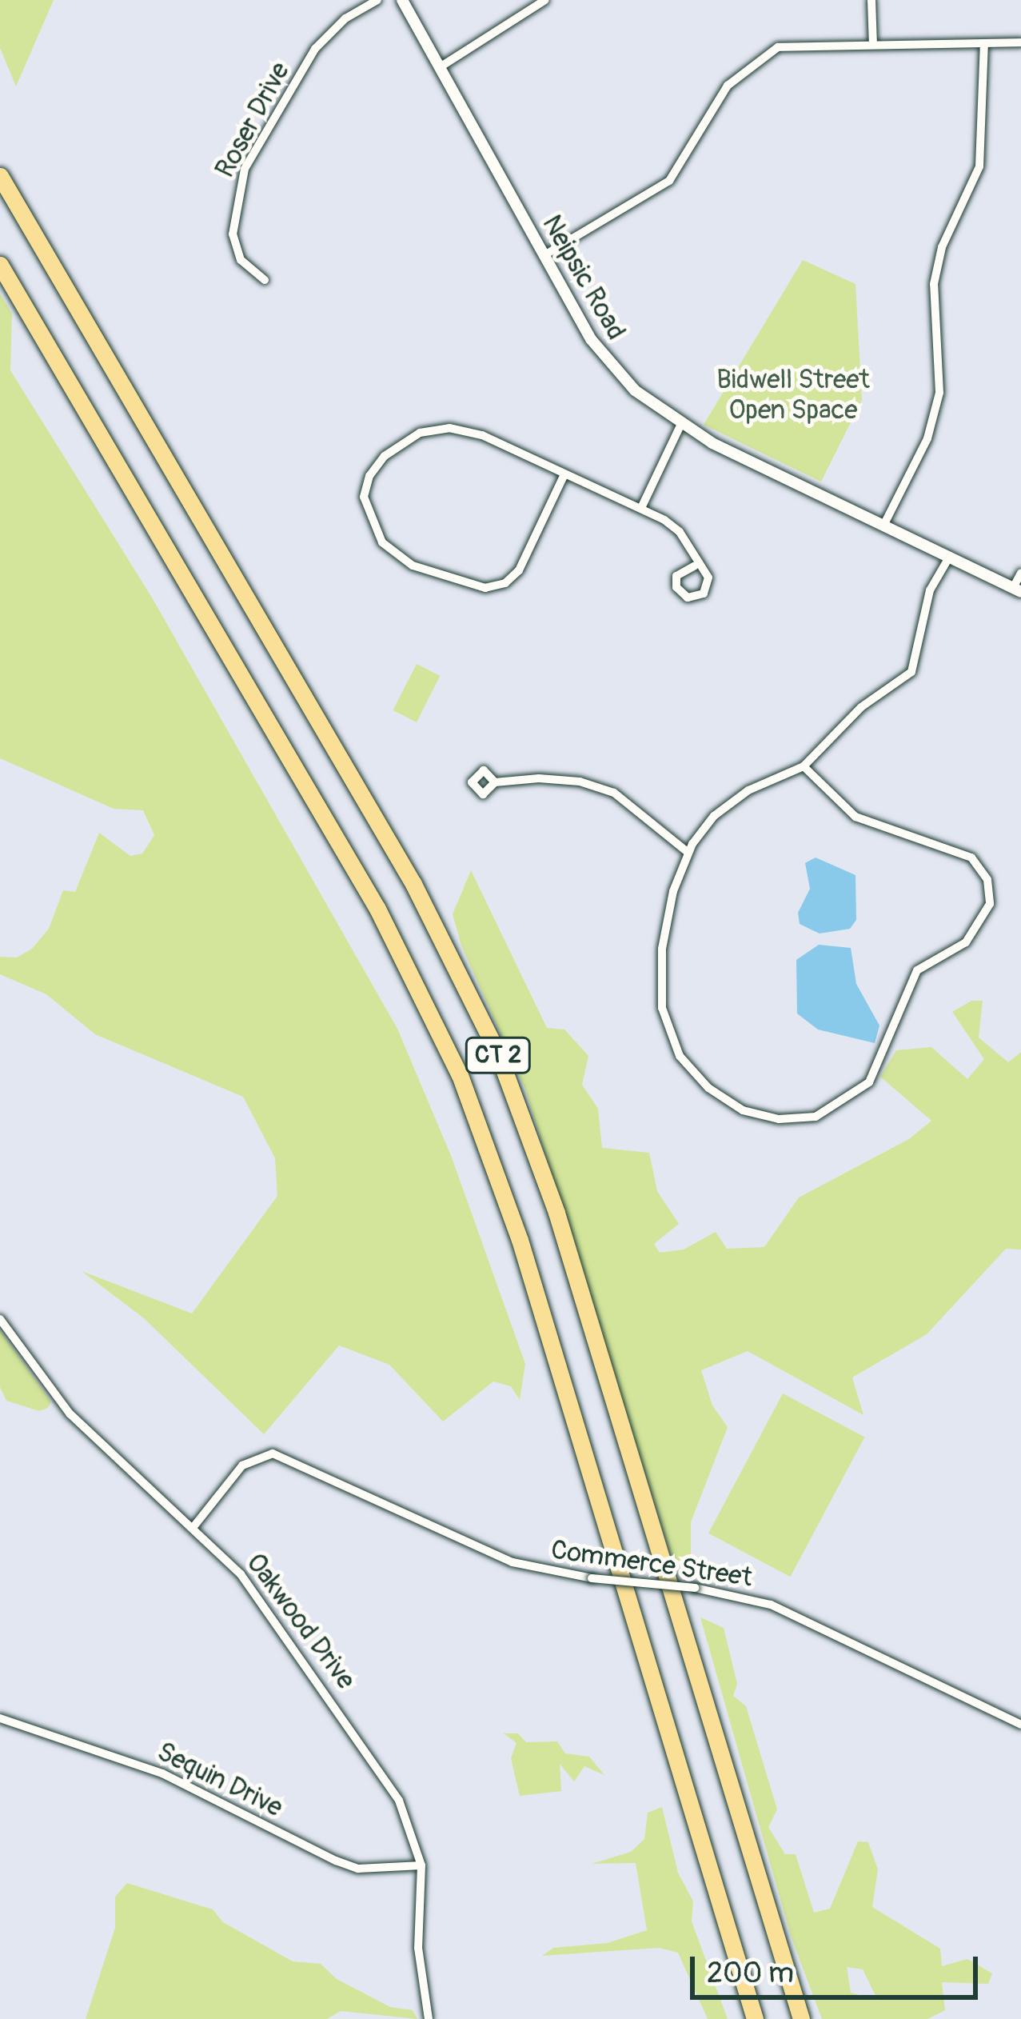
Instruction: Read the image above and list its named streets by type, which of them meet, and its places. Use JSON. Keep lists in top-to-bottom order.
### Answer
{
  "streets": {
    "highway": ["CT 2"],
    "street": [
      "Roser Drive",
      "Neipsic Road",
      "Commerce Street",
      "Oakwood Drive",
      "Sequin Drive"
    ]
  },
  "crossings": [
    ["Commerce Street", "Oakwood Drive"],
    ["Oakwood Drive", "Sequin Drive"]
  ],
  "parks": ["Bidwell Street Open Space"],
  "scale_bar": "200 m"
}
